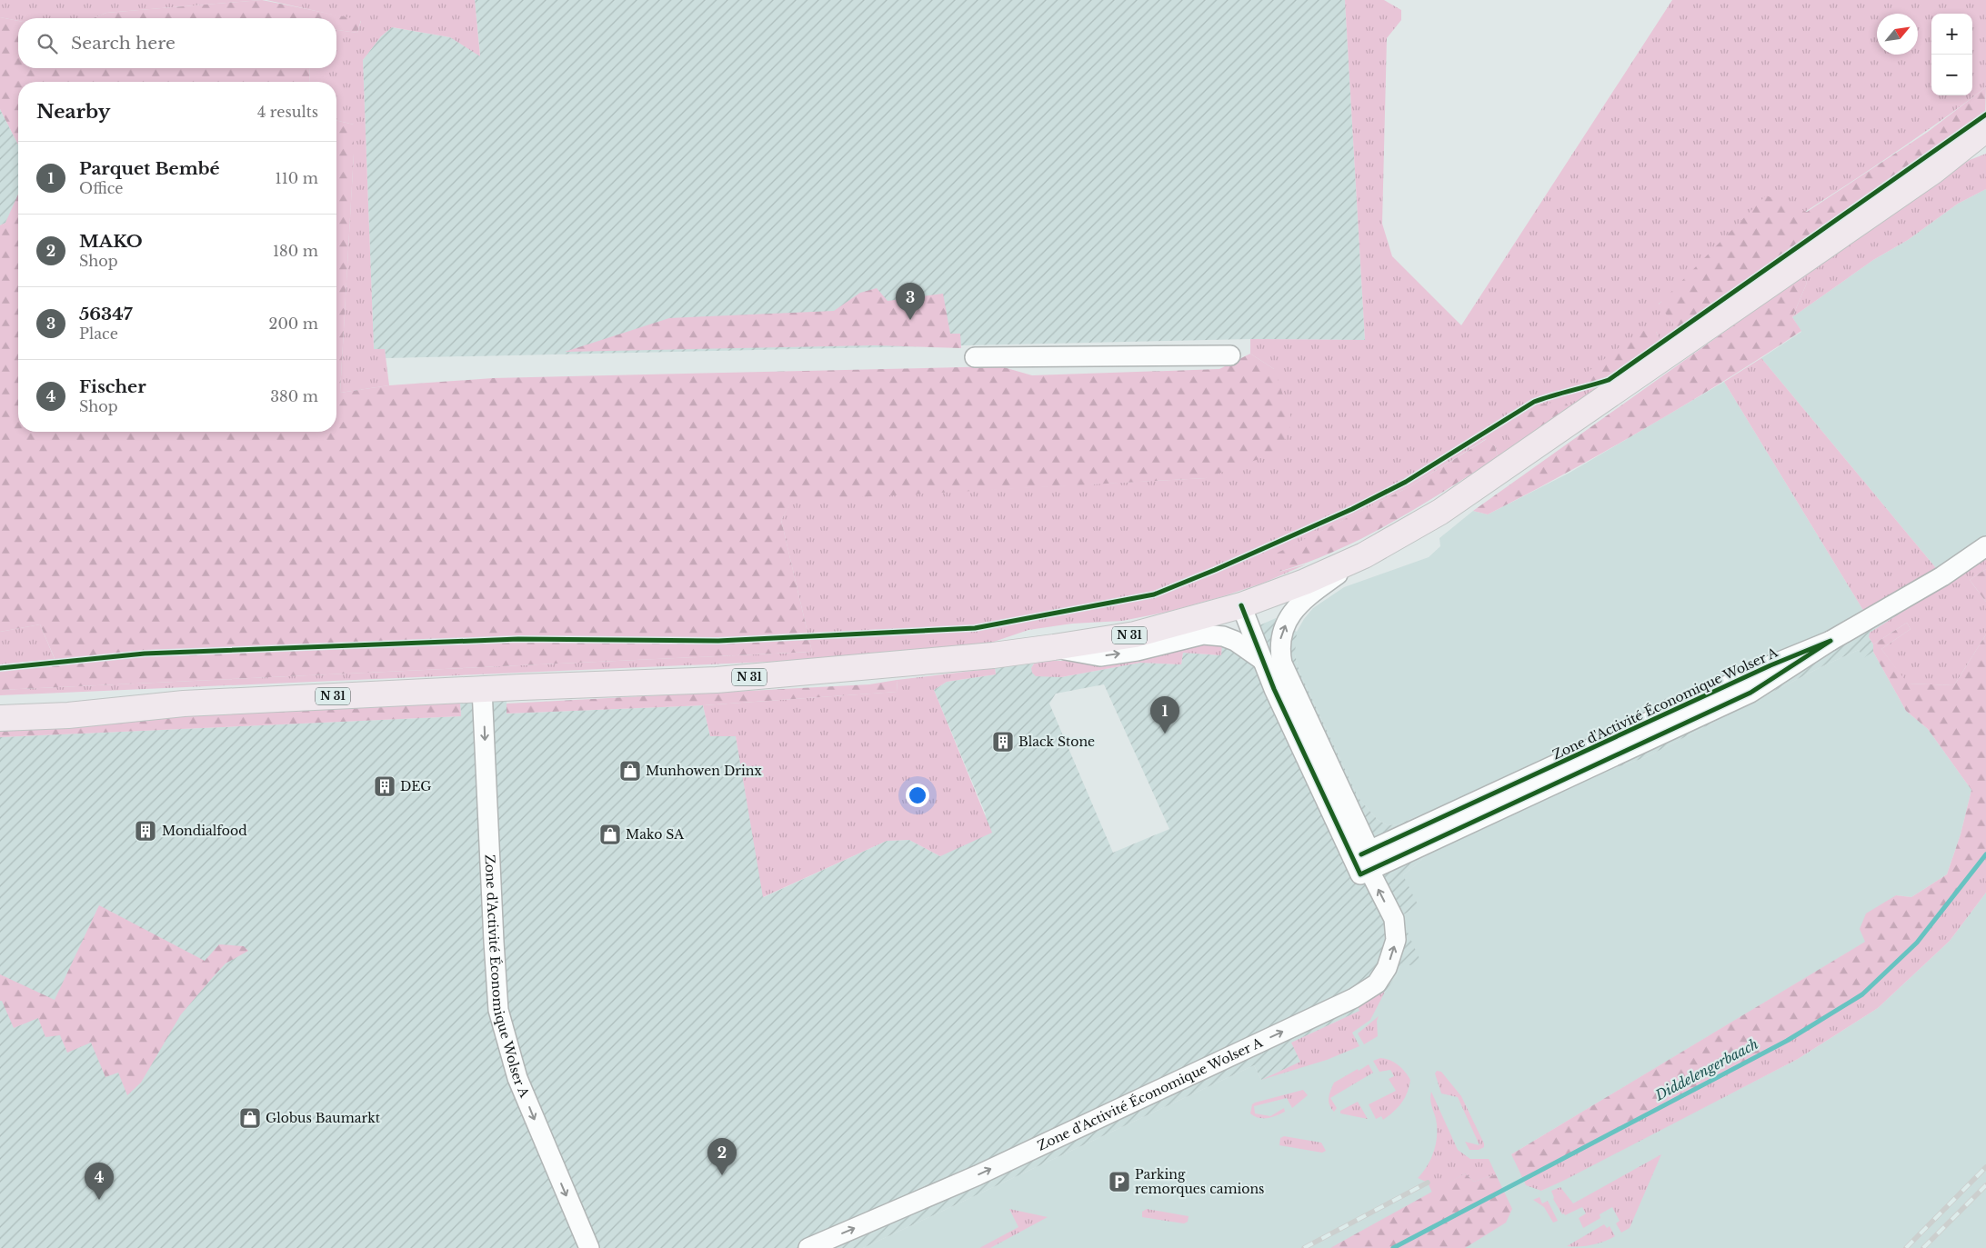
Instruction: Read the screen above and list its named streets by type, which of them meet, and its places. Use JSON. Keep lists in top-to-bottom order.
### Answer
{
  "streets": {
    "main road": ["N 31"],
    "street": ["Zone d'Activité Économique Wolser A"]
  },
  "crossings": [
    ["N 31", "Zone d'Activité Économique Wolser A"]
  ],
  "water": ["Diddelengerbaach"],
  "places": {
    "building": ["Black Stone", "DEG", "Mondialfood"],
    "shop": ["Munhowen Drinx", "Mako SA", "Globus Baumarkt"],
    "parking": ["Parking remorques camions"]
  },
  "north": "top right",
  "page": {
    "map_buttons": ["+", "−"],
    "search": "Search here",
    "heading": ["Nearby", "4 results"],
    "list": [
      {
        "mark": "1",
        "name": "Parquet Bembé",
        "note": "Office",
        "value": "110 m"
      },
      {
        "mark": "2",
        "name": "MAKO",
        "note": "Shop",
        "value": "180 m"
      },
      {
        "mark": "3",
        "name": "56347",
        "note": "Place",
        "value": "200 m"
      },
      {
        "mark": "4",
        "name": "Fischer",
        "note": "Shop",
        "value": "380 m"
      }
    ],
    "pins": [
      "3",
      "1",
      "2",
      "4"
    ]
  }
}
